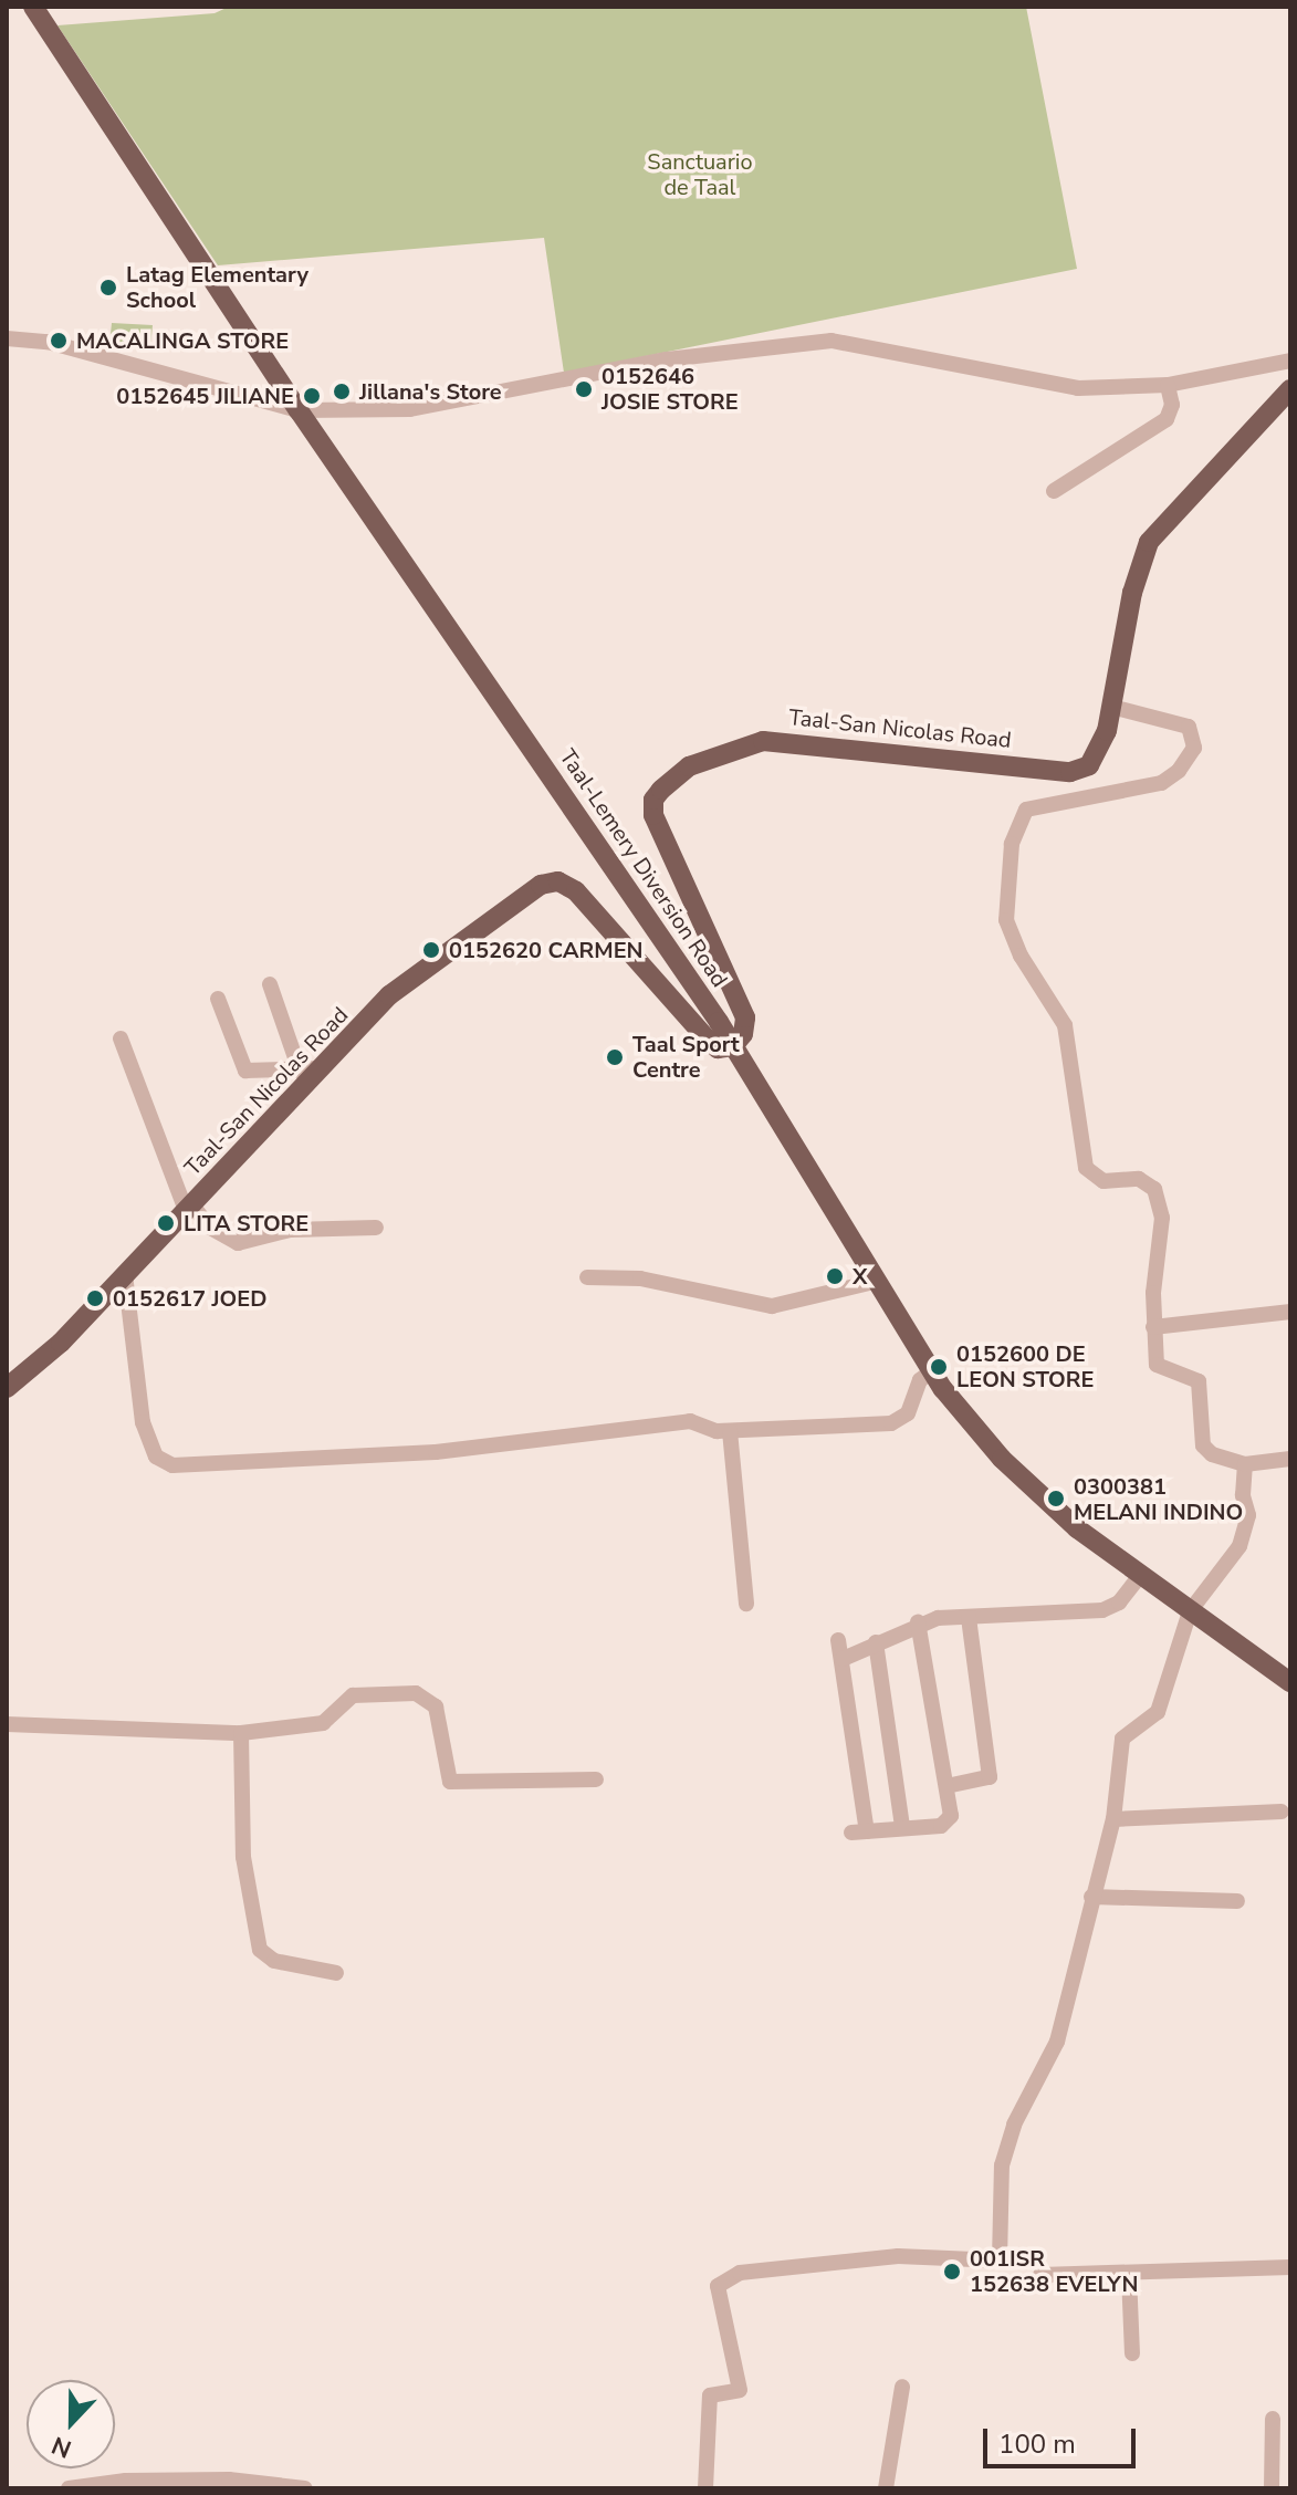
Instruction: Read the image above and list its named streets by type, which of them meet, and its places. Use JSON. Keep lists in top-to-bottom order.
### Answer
{
  "streets": {
    "main road": ["Taal-San Nicolas Road", "Taal-Lemery Diversion Road"]
  },
  "crossings": [
    ["Taal-San Nicolas Road", "Taal-Lemery Diversion Road"]
  ],
  "parks": ["Sanctuario de Taal"],
  "places": [
    "Latag Elementary School",
    "MACALINGA STORE",
    "0152646 JOSIE STORE",
    "Jillana's Store",
    "0152645 JILIANE",
    "0152620 CARMEN",
    "Taal Sport Centre",
    "LITA STORE",
    "X",
    "0152617 JOED",
    "0152600 DE LEON STORE",
    "0300381 MELANI INDINO",
    "001ISR 152638 EVELYN"
  ],
  "scale_bar": "100 m",
  "north": "bottom"
}
